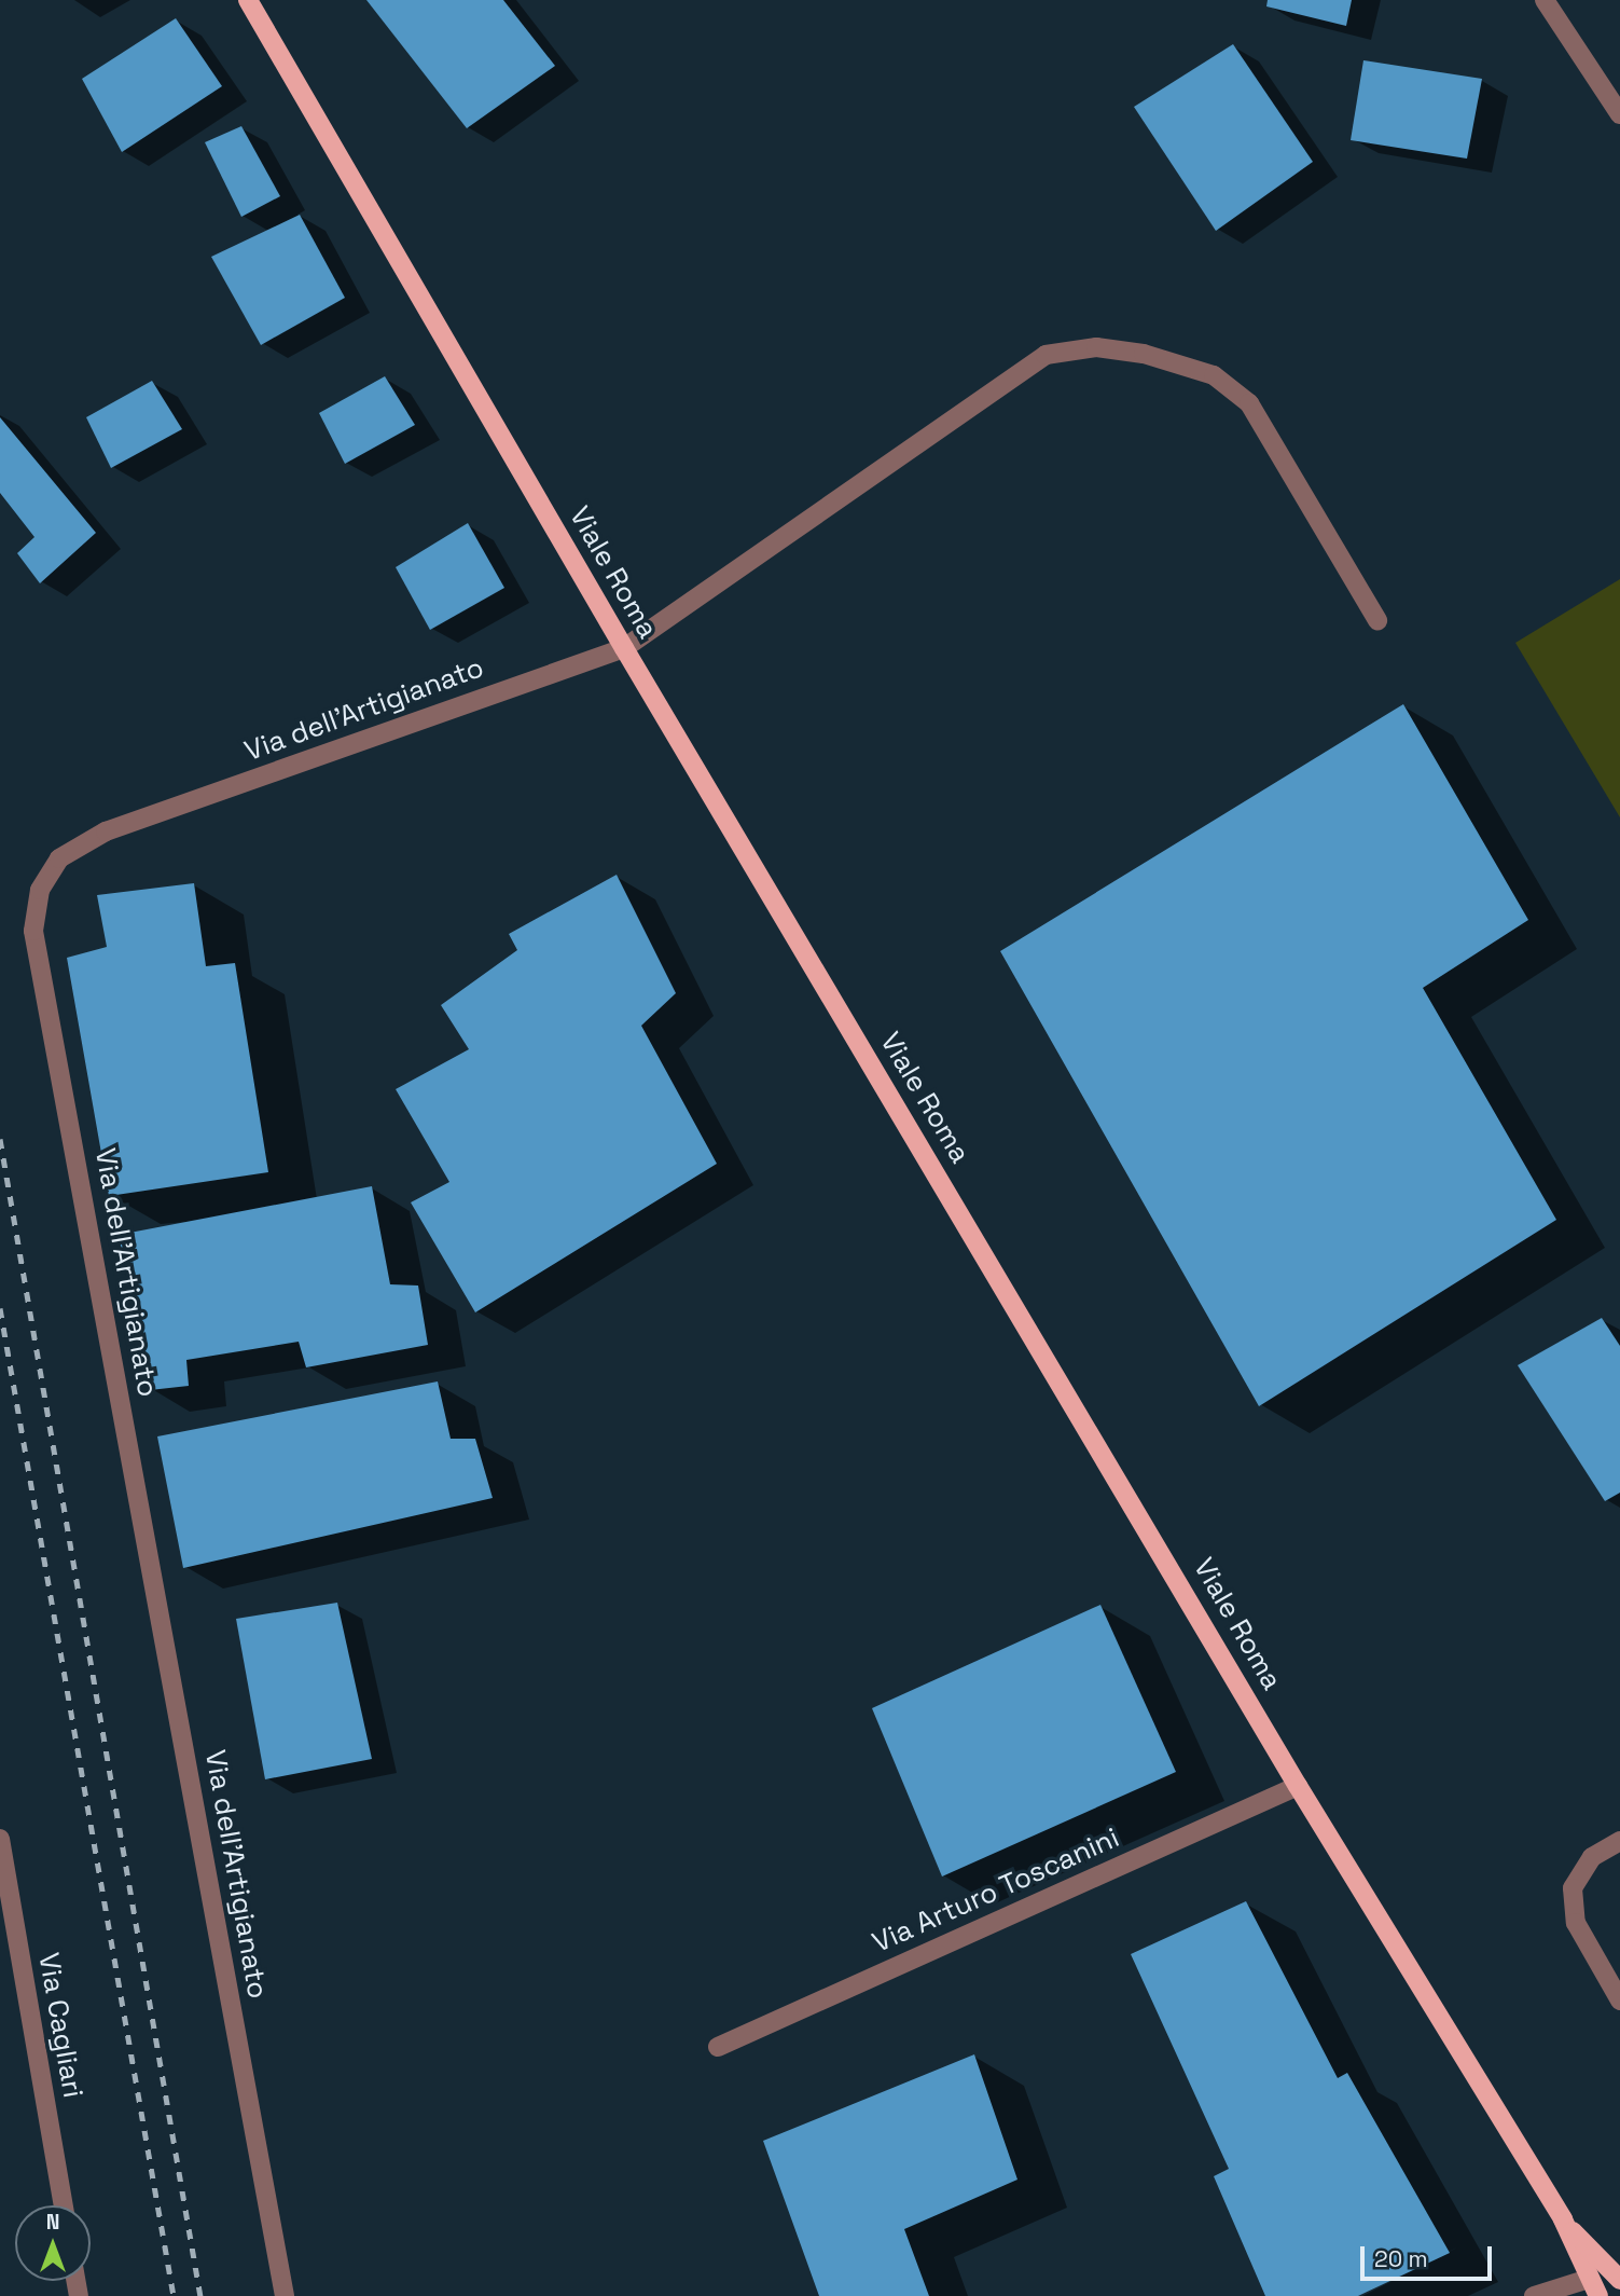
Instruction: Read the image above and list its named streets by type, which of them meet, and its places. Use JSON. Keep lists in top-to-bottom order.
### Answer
{
  "streets": {
    "main road": ["Viale Roma"],
    "street": ["Via dell'Artigianato", "Via Arturo Toscanini", "Via Cagliari"]
  },
  "crossings": [
    ["Viale Roma", "Via dell'Artigianato"],
    ["Viale Roma", "Via Arturo Toscanini"]
  ],
  "scale_bar": "20 m",
  "north": "top"
}
